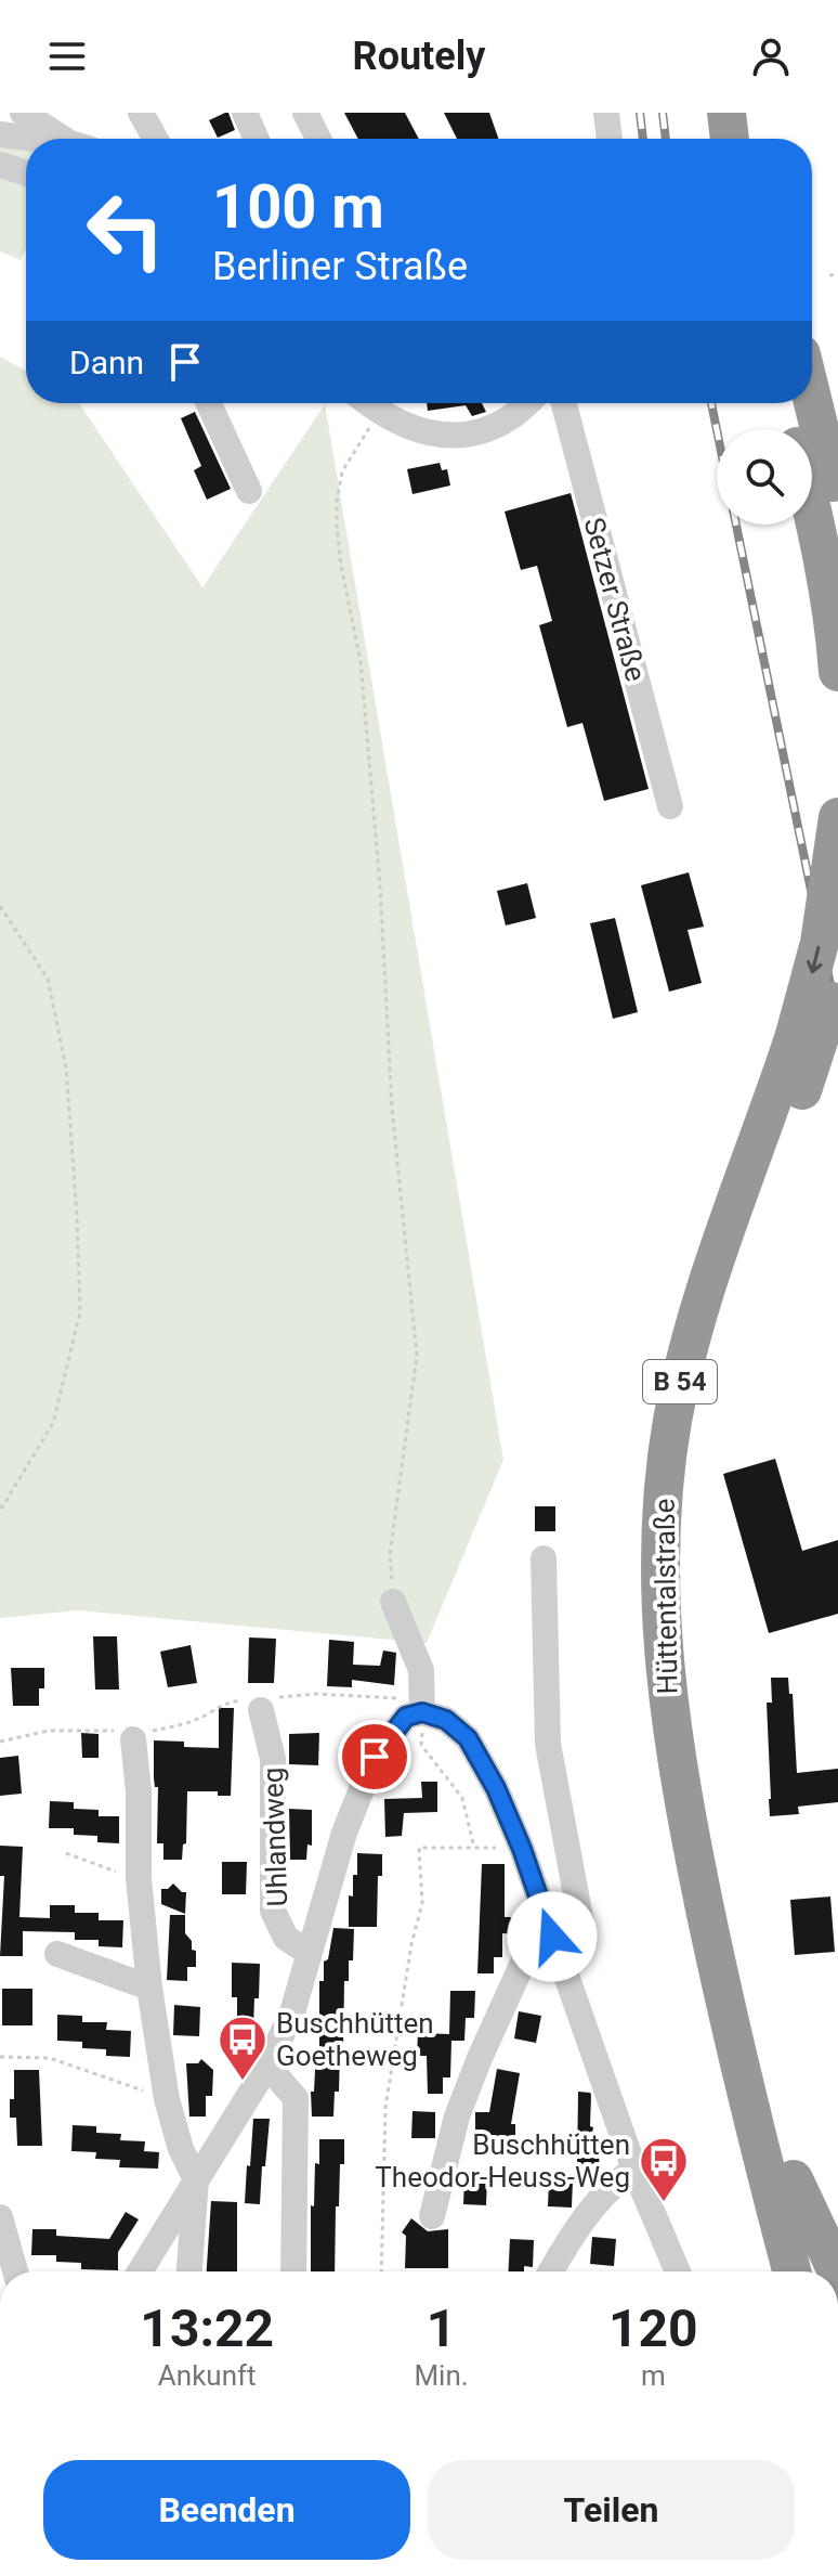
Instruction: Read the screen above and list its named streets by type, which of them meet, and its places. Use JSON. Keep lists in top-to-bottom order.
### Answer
{
  "streets": {
    "highway": ["B 54", "Hüttentalstraße"],
    "street": ["Setzer Straße", "Uhlandweg"]
  },
  "places": {
    "bus stop": ["Buschhütten Goetheweg", "Buschhütten Theodor-Heuss-Weg"]
  },
  "page": {
    "header": "Routely",
    "turn": ["100 m", "Berliner Straße"],
    "then": "Dann",
    "eta": [
      "13:22",
      "Ankunft",
      "1",
      "Min.",
      "120",
      "m"
    ],
    "buttons": ["Beenden", "Teilen"]
  }
}
